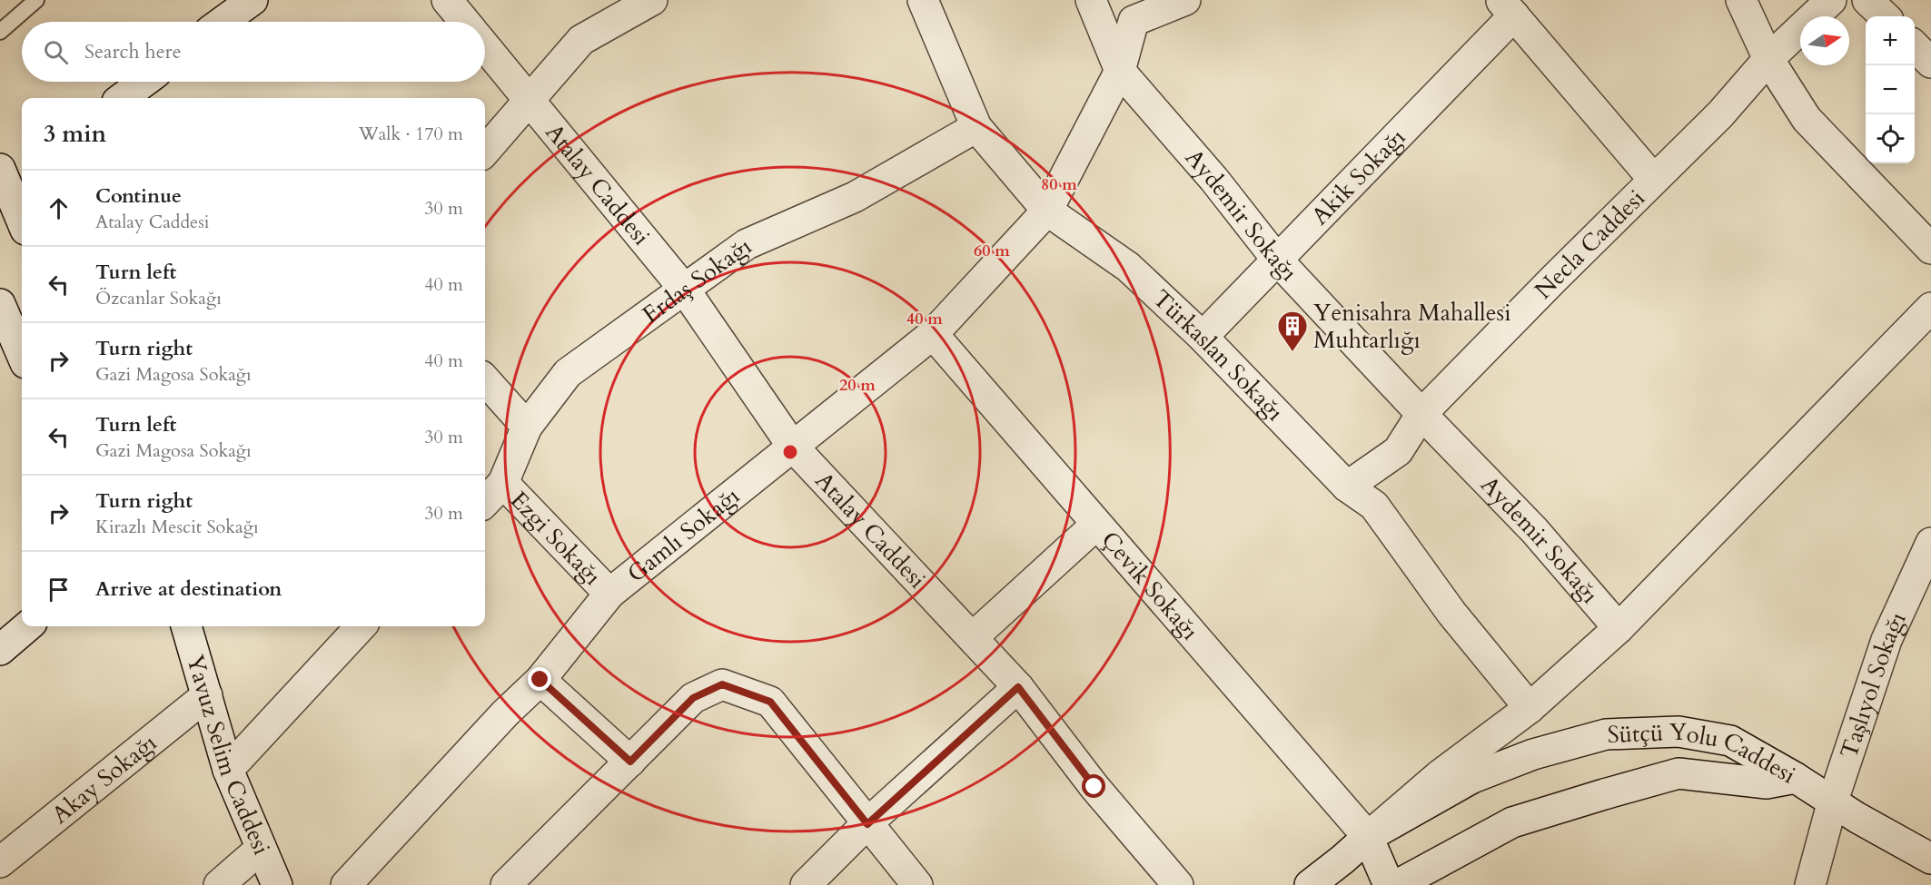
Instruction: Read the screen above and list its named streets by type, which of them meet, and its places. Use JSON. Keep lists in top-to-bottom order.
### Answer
{
  "streets": {
    "street": [
      "Akik Sokağı",
      "Atalay Caddesi",
      "Aydemir Sokağı",
      "Necla Caddesi",
      "Erdaş Sokağı",
      "Türkaslan Sokağı",
      "Gamlı Sokağı",
      "Ezgi Sokağı",
      "Çevik Sokağı",
      "Taşlıyol Sokağı",
      "Yavuz Selim Caddesi",
      "Sütçü Yolu Caddesi",
      "Akay Sokağı"
    ]
  },
  "crossings": [
    ["Akik Sokağı", "Aydemir Sokağı"],
    ["Akik Sokağı", "Türkaslan Sokağı"],
    ["Atalay Caddesi", "Erdaş Sokağı"],
    ["Atalay Caddesi", "Gamlı Sokağı"],
    ["Aydemir Sokağı", "Necla Caddesi"],
    ["Aydemir Sokağı", "Gamlı Sokağı"],
    ["Aydemir Sokağı", "Sütçü Yolu Caddesi"],
    ["Necla Caddesi", "Türkaslan Sokağı"],
    ["Erdaş Sokağı", "Türkaslan Sokağı"],
    ["Erdaş Sokağı", "Ezgi Sokağı"],
    ["Türkaslan Sokağı", "Gamlı Sokağı"],
    ["Türkaslan Sokağı", "Sütçü Yolu Caddesi"],
    ["Gamlı Sokağı", "Ezgi Sokağı"],
    ["Gamlı Sokağı", "Çevik Sokağı"],
    ["Çevik Sokağı", "Sütçü Yolu Caddesi"],
    ["Yavuz Selim Caddesi", "Akay Sokağı"]
  ],
  "places": {
    "building": ["Yenisahra Mahallesi Muhtarlığı"]
  },
  "north": "right",
  "page": {
    "map_buttons": ["+", "−"],
    "search": "Search here",
    "heading": ["3 min", "Walk · 170 m"],
    "list": [
      ["Continue", "Atalay Caddesi", "30 m"],
      ["Turn left", "Özcanlar Sokağı", "40 m"],
      ["Turn right", "Gazi Magosa Sokağı", "40 m"],
      ["Turn left", "Gazi Magosa Sokağı", "30 m"],
      ["Turn right", "Kirazlı Mescit Sokağı", "30 m"],
      "Arrive at destination"
    ]
  },
  "rings": [
    "80 m",
    "60 m",
    "40 m",
    "20 m"
  ]
}
